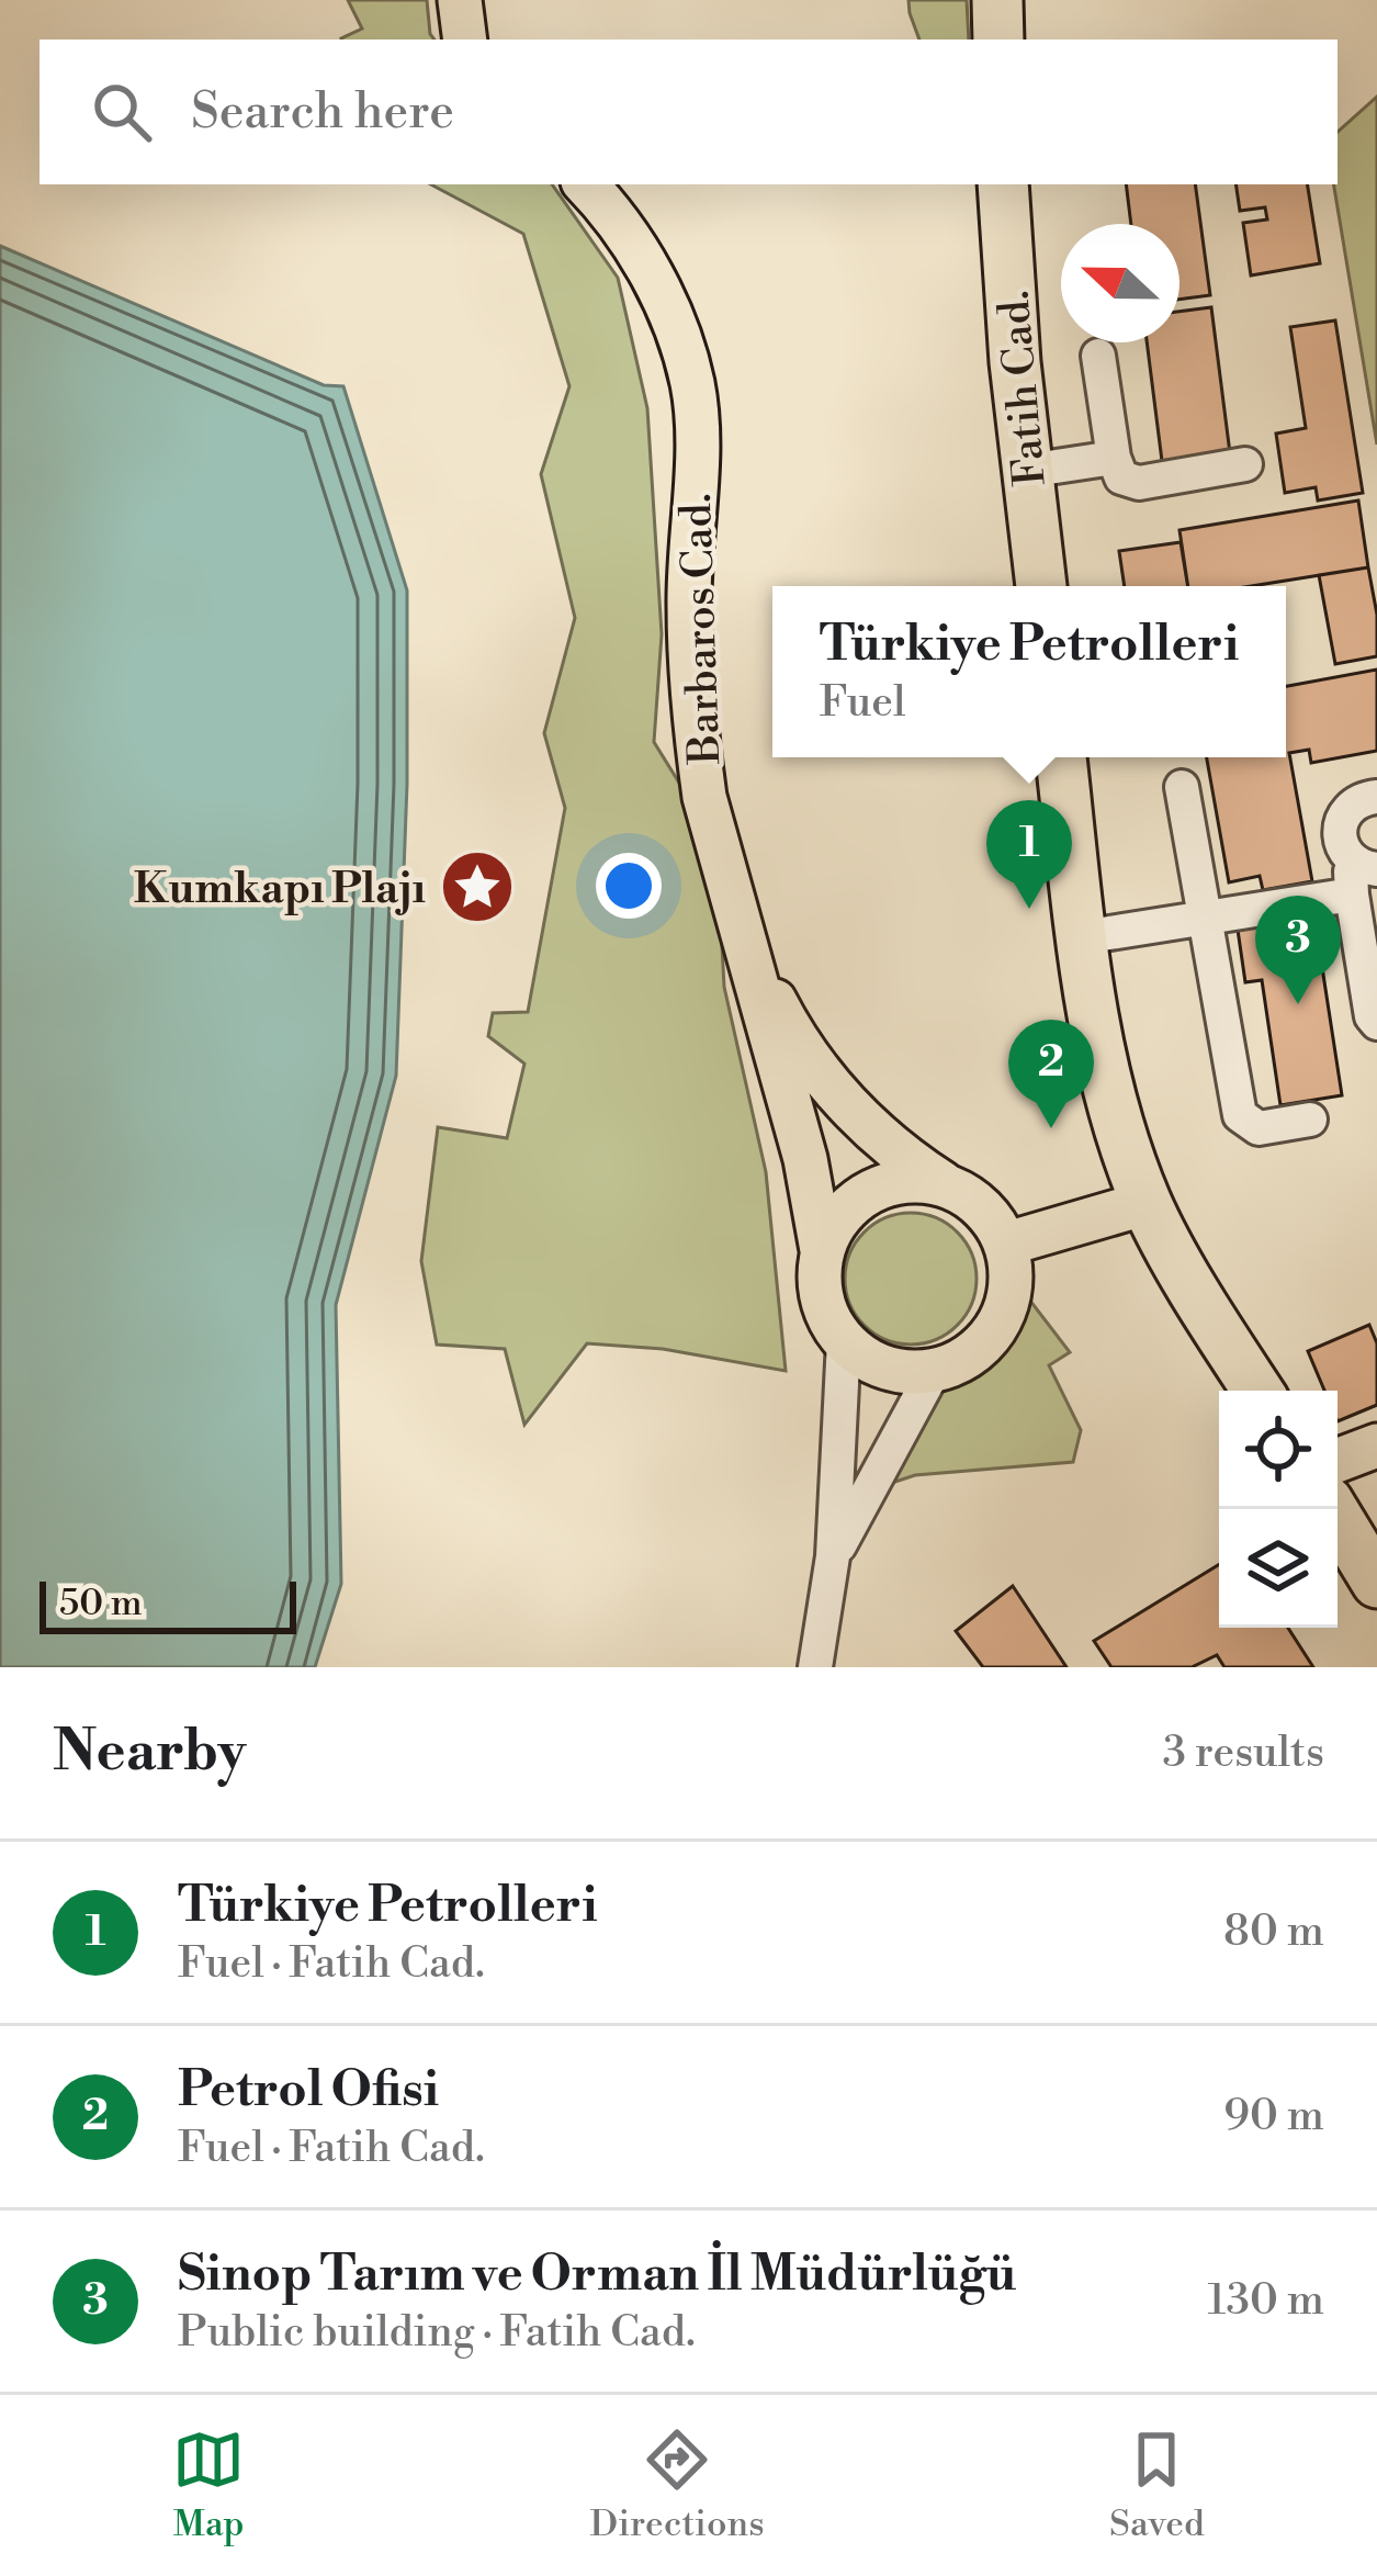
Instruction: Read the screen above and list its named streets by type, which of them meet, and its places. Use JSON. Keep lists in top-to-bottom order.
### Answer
{
  "streets": {
    "highway": ["Fatih Cad."],
    "main road": ["Barbaros Cad."]
  },
  "places": {
    "place": ["Kumkapı Plajı"]
  },
  "scale_bar": "50 m",
  "north": "left",
  "page": {
    "search": "Search here",
    "popup": ["Türkiye Petrolleri", "Fuel"],
    "pins": ["1", "3", "2"],
    "scale": "50 m",
    "heading": ["Nearby", "3 results"],
    "list": [
      {
        "mark": "1",
        "name": "Türkiye Petrolleri",
        "note": "Fuel · Fatih Cad.",
        "value": "80 m"
      },
      {
        "mark": "2",
        "name": "Petrol Ofisi",
        "note": "Fuel · Fatih Cad.",
        "value": "90 m"
      },
      {
        "mark": "3",
        "name": "Sinop Tarım ve Orman İl Müdürlüğü",
        "note": "Public building · Fatih Cad.",
        "value": "130 m"
      }
    ],
    "nav": ["Map", "Directions", "Saved"]
  }
}
